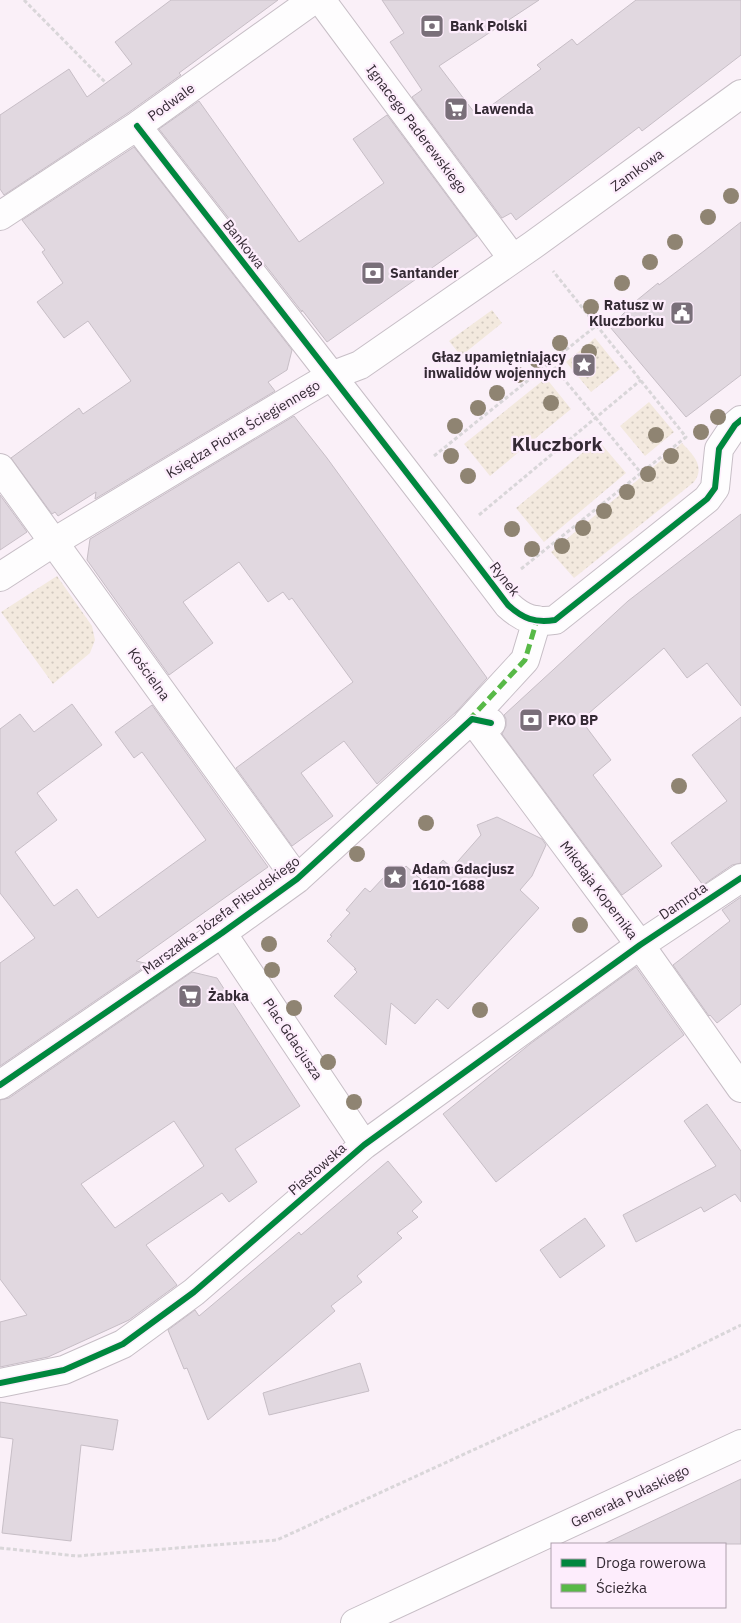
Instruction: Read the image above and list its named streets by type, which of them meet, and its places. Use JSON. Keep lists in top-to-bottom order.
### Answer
{
  "streets": {
    "street": [
      "Podwale",
      "Ignacego Paderewskiego",
      "Zamkowa",
      "Bankowa",
      "Księdza Piotra Ściegiennego",
      "Rynek",
      "Kościelna",
      "Mikołaja Kopernika",
      "Damrota",
      "Marszałka Józefa Piłsudskiego",
      "Plac Gdacjusza",
      "Piastowska",
      "Generała Pułaskiego"
    ]
  },
  "crossings": [
    ["Podwale", "Bankowa"],
    ["Ignacego Paderewskiego", "Zamkowa"],
    ["Ignacego Paderewskiego", "Księdza Piotra Ściegiennego"],
    ["Zamkowa", "Księdza Piotra Ściegiennego"],
    ["Bankowa", "Księdza Piotra Ściegiennego"],
    ["Bankowa", "Rynek"],
    ["Księdza Piotra Ściegiennego", "Rynek"],
    ["Księdza Piotra Ściegiennego", "Kościelna"],
    ["Rynek", "Marszałka Józefa Piłsudskiego"],
    ["Kościelna", "Marszałka Józefa Piłsudskiego"],
    ["Mikołaja Kopernika", "Damrota"],
    ["Mikołaja Kopernika", "Marszałka Józefa Piłsudskiego"],
    ["Mikołaja Kopernika", "Piastowska"],
    ["Damrota", "Piastowska"],
    ["Marszałka Józefa Piłsudskiego", "Plac Gdacjusza"],
    ["Plac Gdacjusza", "Piastowska"]
  ],
  "districts": ["Kluczbork"],
  "places": {
    "bank": ["Bank Polski", "Santander", "PKO BP"],
    "supermarket": ["Lawenda", "Żabka"],
    "public building": ["Ratusz w Kluczborku"],
    "place": ["Głaz upamiętniający inwalidów wojennych", "Adam Gdacjusz 1610-1688"]
  },
  "legend": ["Droga rowerowa", "Ścieżka"]
}
